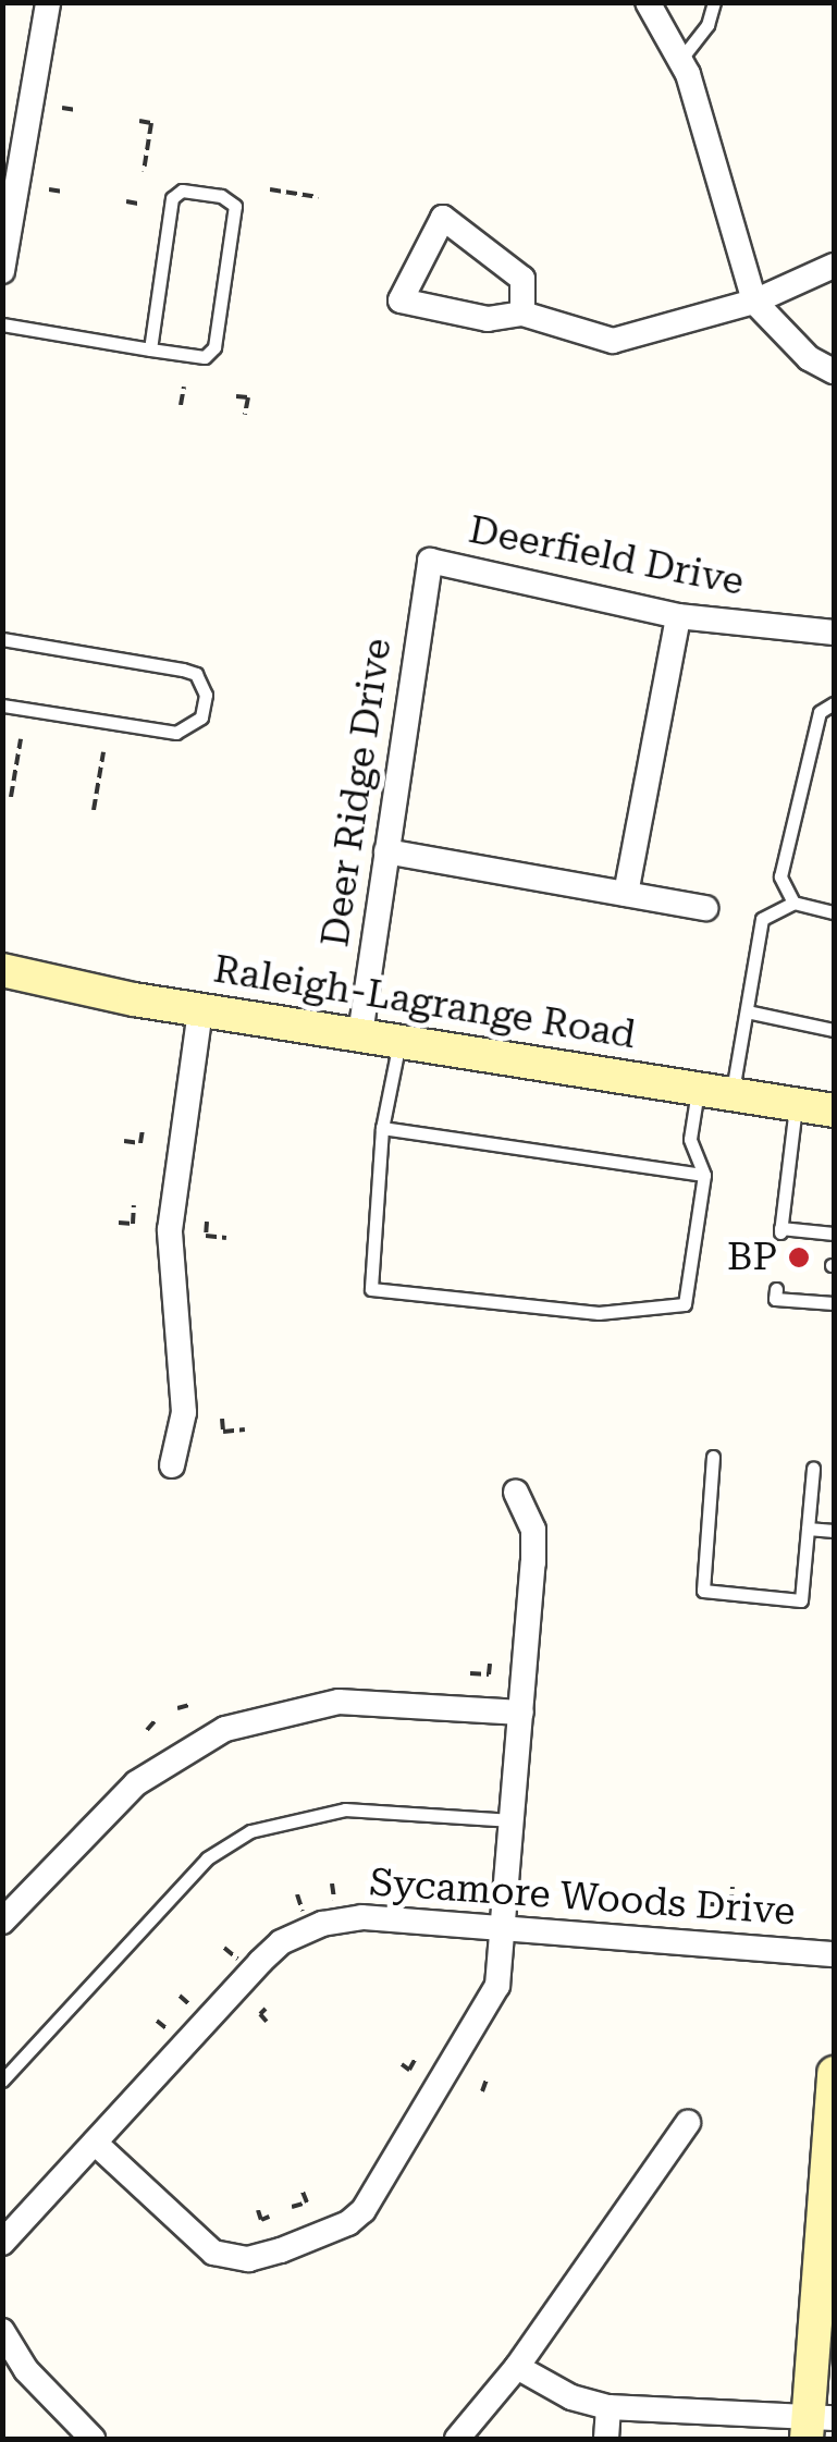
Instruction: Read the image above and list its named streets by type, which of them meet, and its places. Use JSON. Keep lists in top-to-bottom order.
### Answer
{
  "streets": {
    "main road": ["Raleigh-Lagrange Road"],
    "street": ["Deerfield Drive", "Deer Ridge Drive", "Sycamore Woods Drive"]
  },
  "crossings": [
    ["Deerfield Drive", "Deer Ridge Drive"],
    ["Deer Ridge Drive", "Raleigh-Lagrange Road"]
  ],
  "places": ["BP"]
}
